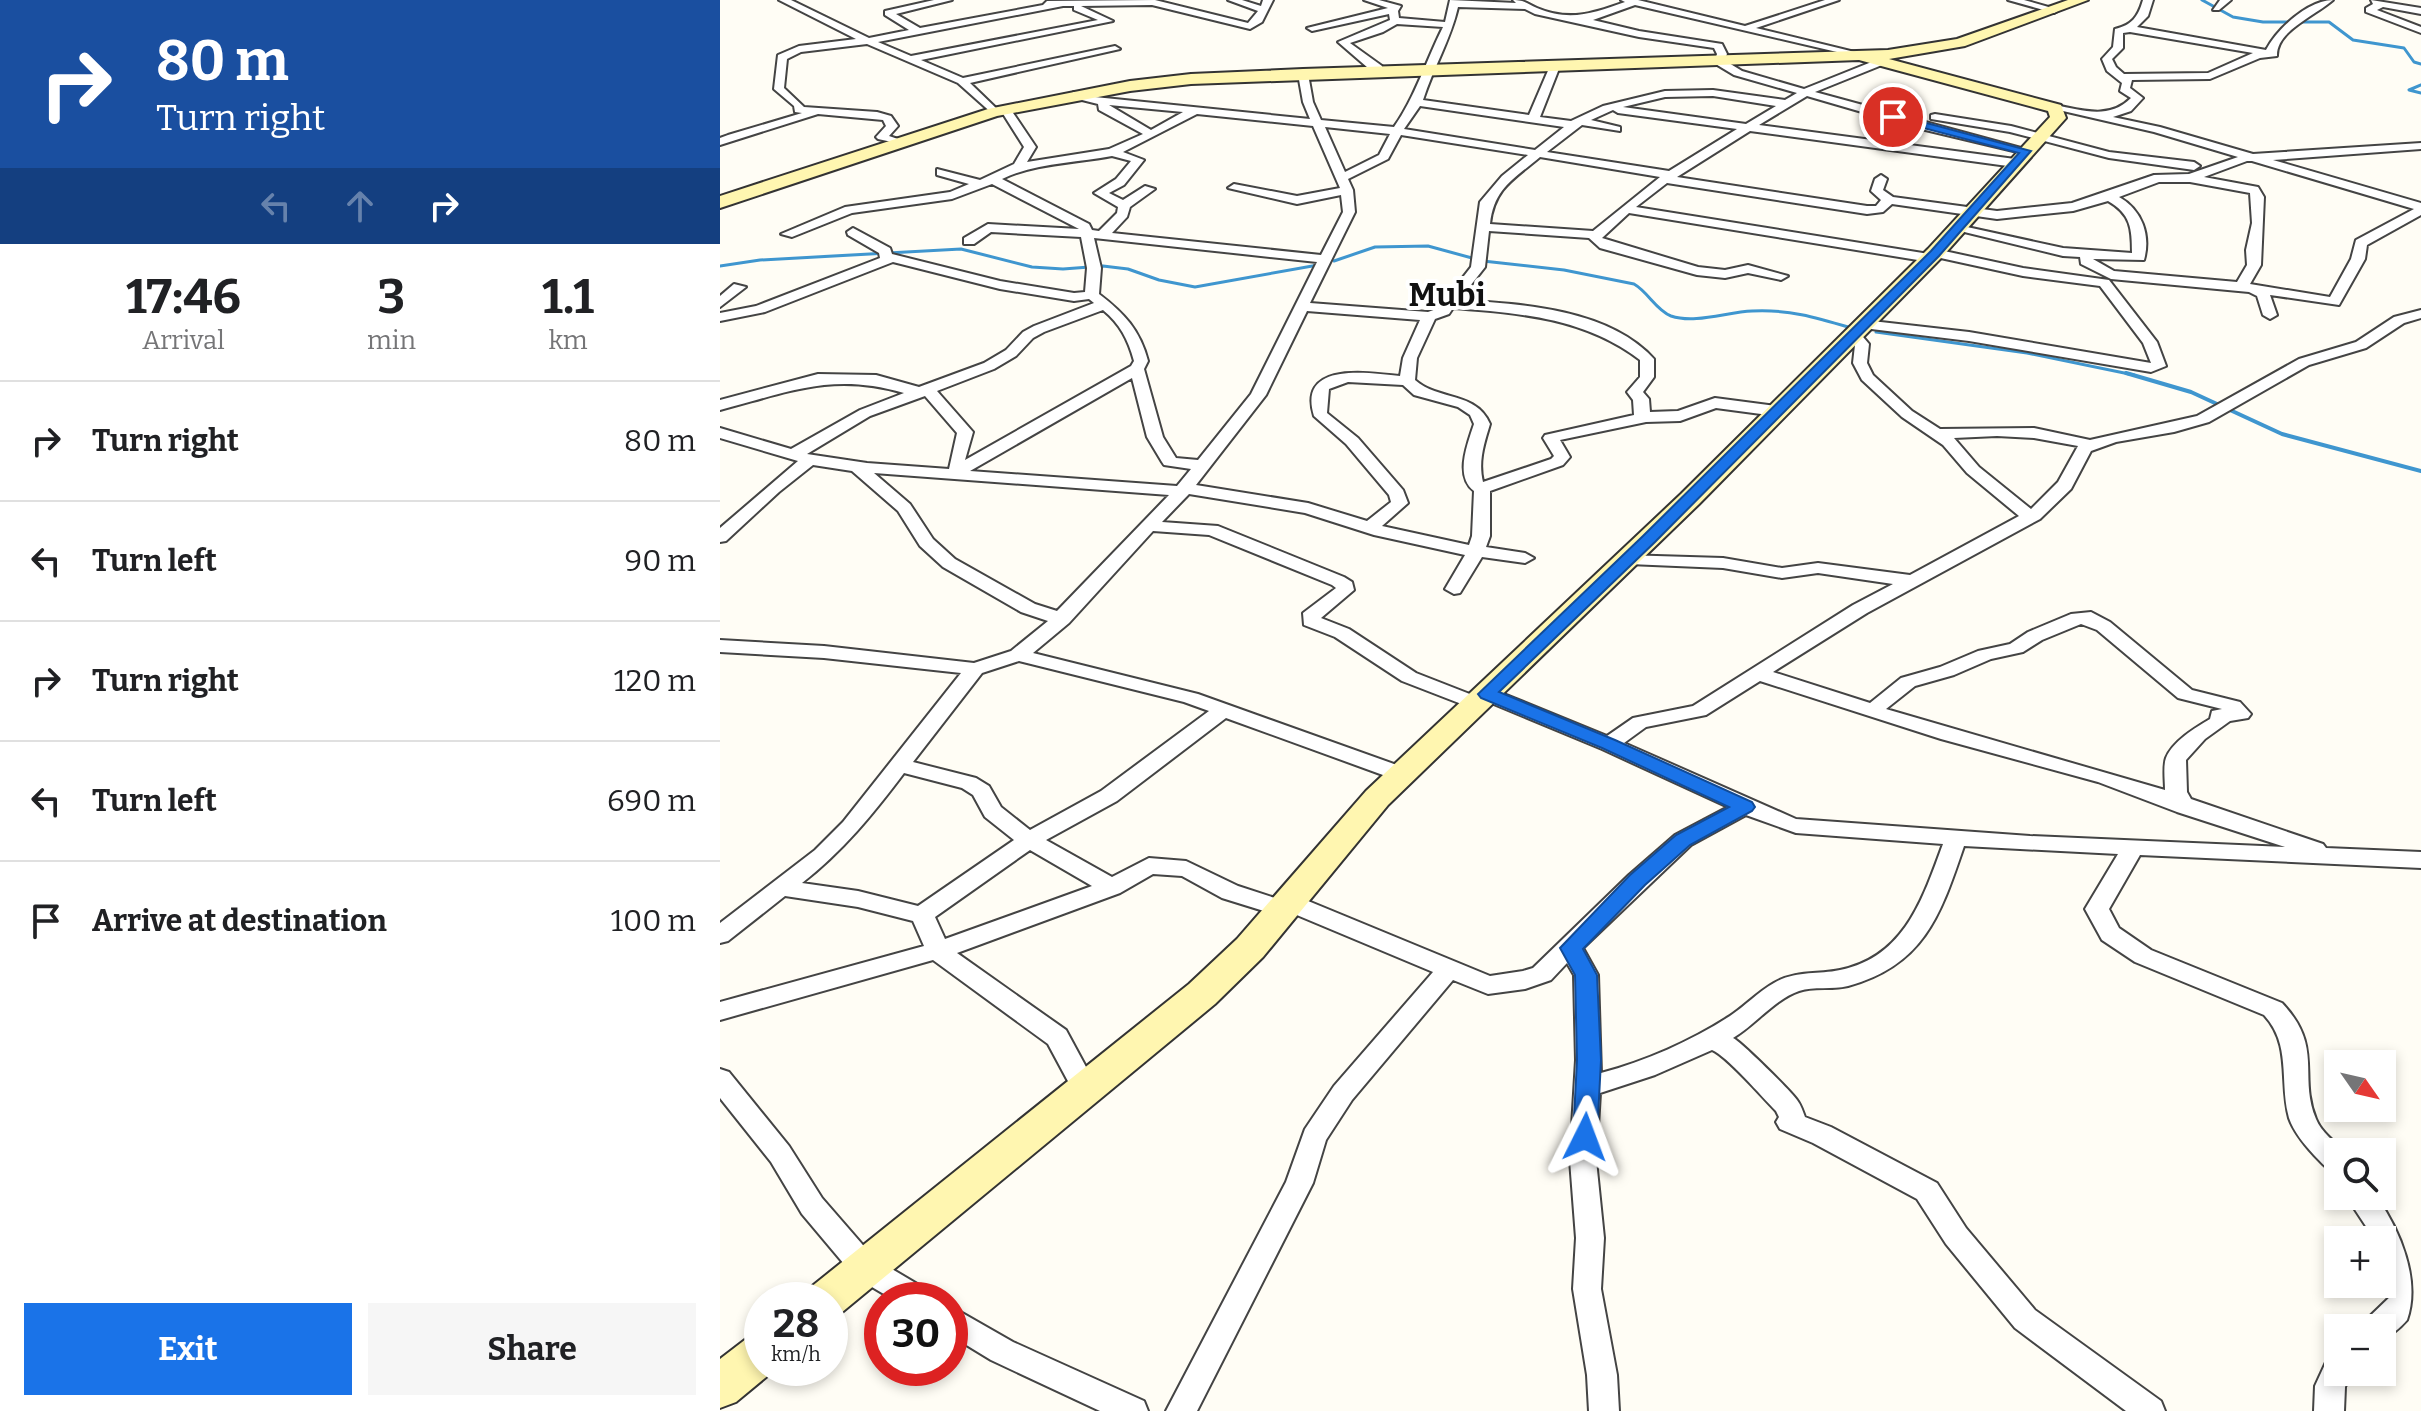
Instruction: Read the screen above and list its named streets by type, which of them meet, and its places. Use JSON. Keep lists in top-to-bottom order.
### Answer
{
  "districts": ["Mubi"],
  "north": "bottom right",
  "page": {
    "turn": ["80 m", "Turn right"],
    "eta": [
      "17:46",
      "Arrival",
      "3",
      "min",
      "1.1",
      "km"
    ],
    "list": [
      {
        "name": "Turn right",
        "value": "80 m"
      },
      {
        "name": "Turn left",
        "value": "90 m"
      },
      {
        "name": "Turn right",
        "value": "120 m"
      },
      {
        "name": "Turn left",
        "value": "690 m"
      },
      {
        "name": "Arrive at destination",
        "value": "100 m"
      }
    ],
    "map_buttons": ["+", "−"],
    "speed": "28 km/h",
    "limit": "30",
    "buttons": ["Exit", "Share"]
  }
}
